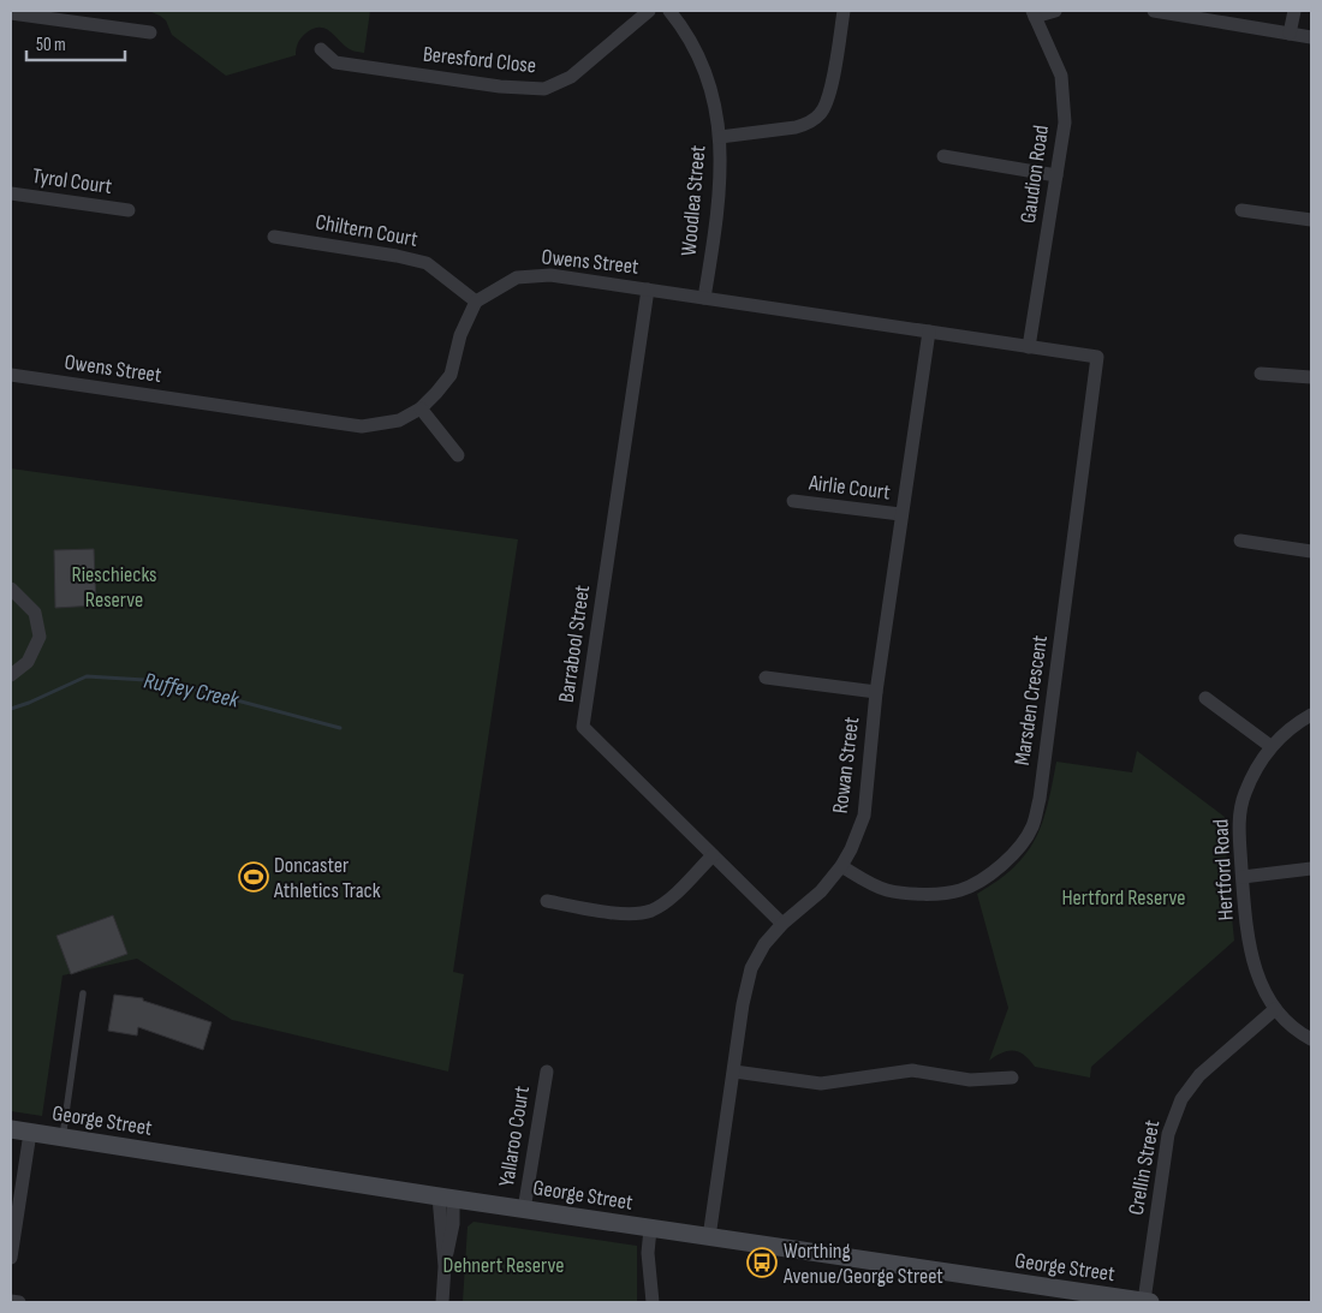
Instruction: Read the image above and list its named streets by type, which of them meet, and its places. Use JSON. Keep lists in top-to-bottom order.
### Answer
{
  "streets": {
    "main road": ["George Street"],
    "street": [
      "Beresford Close",
      "Gaudion Road",
      "Tyrol Court",
      "Woodlea Street",
      "Chiltern Court",
      "Owens Street",
      "Airlie Court",
      "Barrabool Street",
      "Marsden Crescent",
      "Rowan Street",
      "Hertford Road",
      "Yallaroo Court",
      "Crellin Street"
    ]
  },
  "crossings": [
    ["Gaudion Road", "Owens Street"],
    ["Woodlea Street", "Owens Street"],
    ["Chiltern Court", "Owens Street"],
    ["Owens Street", "Barrabool Street"],
    ["Owens Street", "Marsden Crescent"],
    ["Owens Street", "Rowan Street"],
    ["Airlie Court", "Rowan Street"],
    ["Barrabool Street", "Rowan Street"],
    ["Marsden Crescent", "Rowan Street"],
    ["Rowan Street", "George Street"],
    ["Hertford Road", "Crellin Street"],
    ["George Street", "Yallaroo Court"],
    ["George Street", "Crellin Street"]
  ],
  "water": ["Ruffey Creek"],
  "parks": ["Rieschiecks Reserve", "Hertford Reserve", "Dehnert Reserve"],
  "places": {
    "sports": ["Doncaster Athletics Track"],
    "bus stop": ["Worthing Avenue/George Street"]
  },
  "scale_bar": "50 m"
}
